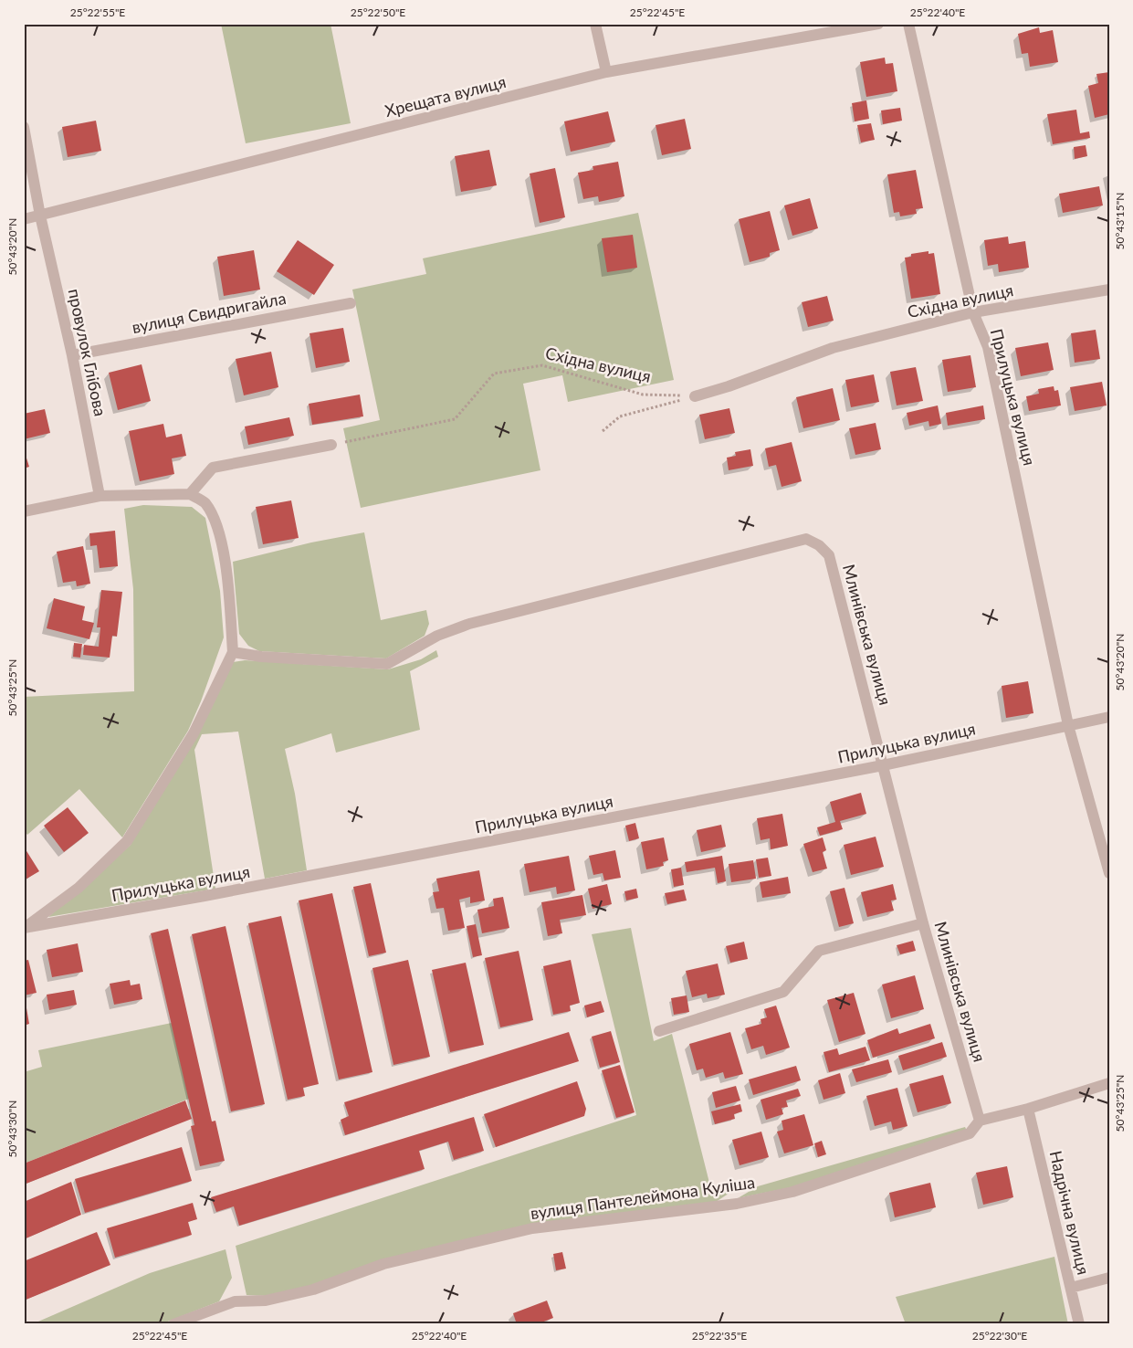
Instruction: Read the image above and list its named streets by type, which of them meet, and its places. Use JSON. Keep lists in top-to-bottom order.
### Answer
{
  "streets": {
    "street": [
      "Хрещата вулиця",
      "Східна вулиця",
      "вулиця Свидригайла",
      "провулок Глібова",
      "Прилуцька вулиця",
      "Млинівська вулиця",
      "вулиця Пантелеймона Куліша",
      "Надрічна вулиця"
    ]
  },
  "crossings": [
    ["Хрещата вулиця", "провулок Глібова"],
    ["Східна вулиця", "Прилуцька вулиця"],
    ["вулиця Свидригайла", "провулок Глібова"],
    ["Прилуцька вулиця", "Млинівська вулиця"],
    ["Млинівська вулиця", "вулиця Пантелеймона Куліша"],
    ["вулиця Пантелеймона Куліша", "Надрічна вулиця"]
  ],
  "coordinates": [
    "25°22'55\"E",
    "25°22'50\"E",
    "25°22'45\"E",
    "25°22'40\"E",
    "50°43'15\"N",
    "50°43'20\"N",
    "50°43'25\"N",
    "50°43'30\"N",
    "25°22'35\"E",
    "25°22'30\"E"
  ]
}
